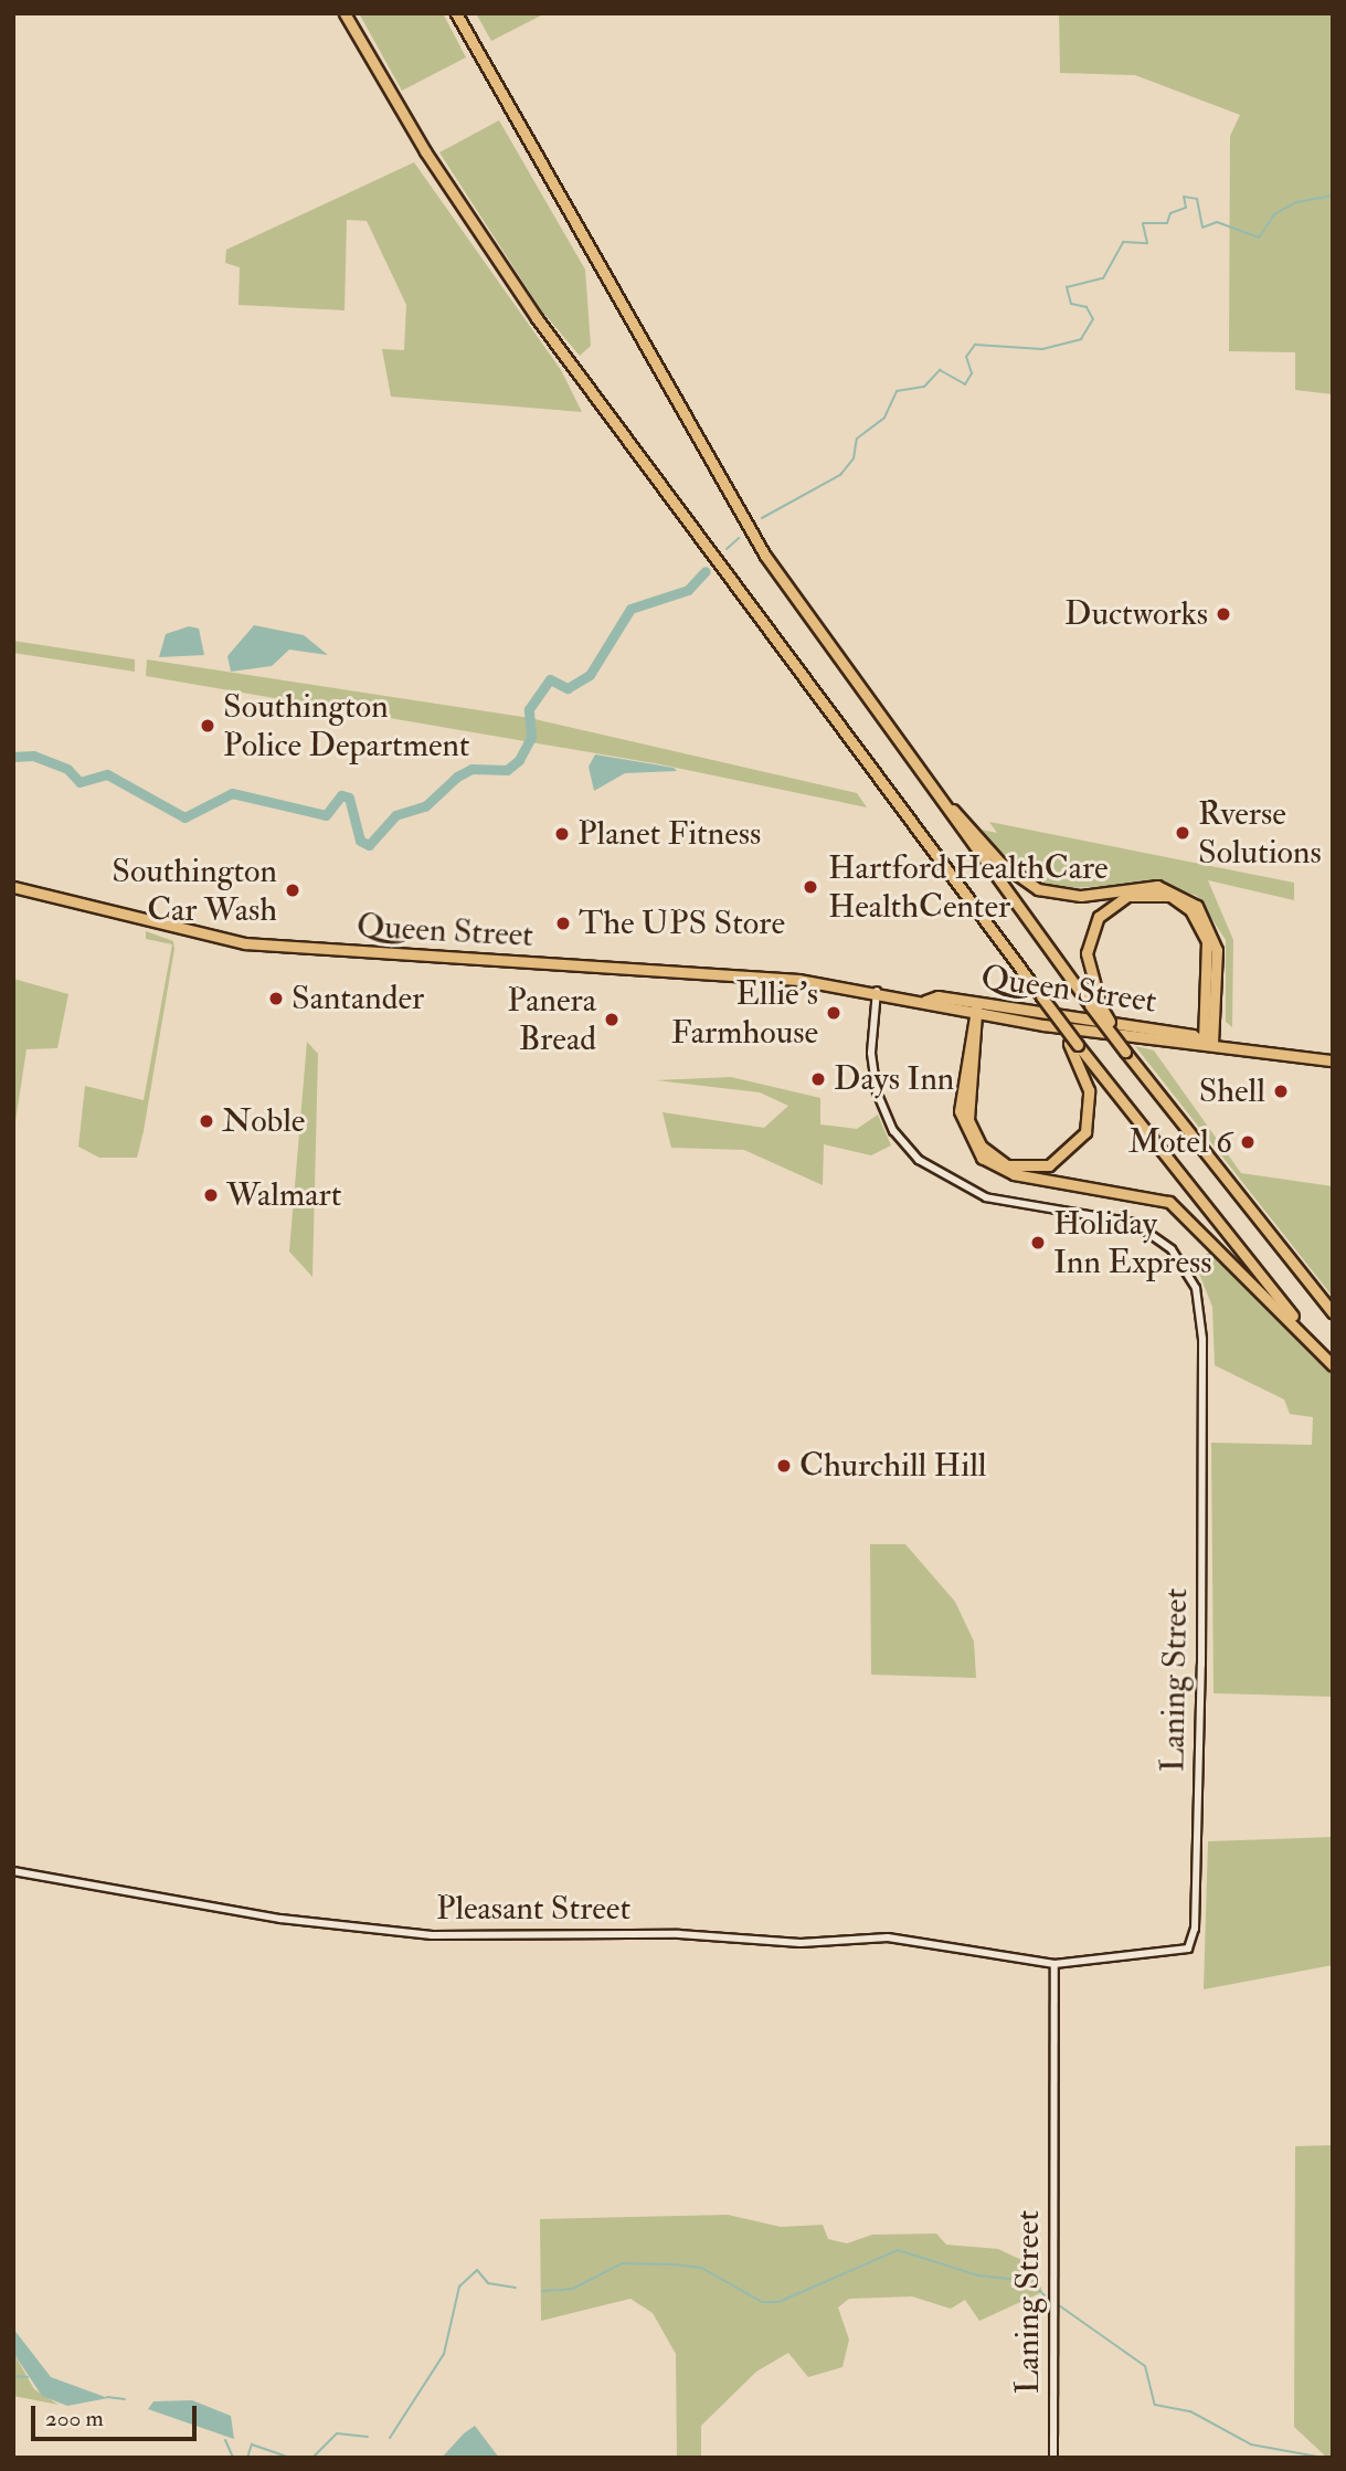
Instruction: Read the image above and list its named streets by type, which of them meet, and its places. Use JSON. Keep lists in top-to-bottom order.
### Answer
{
  "streets": {
    "highway": ["Queen Street"],
    "street": ["Laning Street", "Pleasant Street"]
  },
  "crossings": [
    ["Queen Street", "Laning Street"],
    ["Laning Street", "Pleasant Street"]
  ],
  "places": [
    "Ductworks",
    "Southington Police Department",
    "Rverse Solutions",
    "Planet Fitness",
    "Hartford HealthCare HealthCenter",
    "Southington Car Wash",
    "The UPS Store",
    "Santander",
    "Ellie's Farmhouse",
    "Panera Bread",
    "Days Inn",
    "Shell",
    "Noble",
    "Motel 6",
    "Walmart",
    "Holiday Inn Express",
    "Churchill Hill"
  ],
  "scale_bar": "200 m"
}
